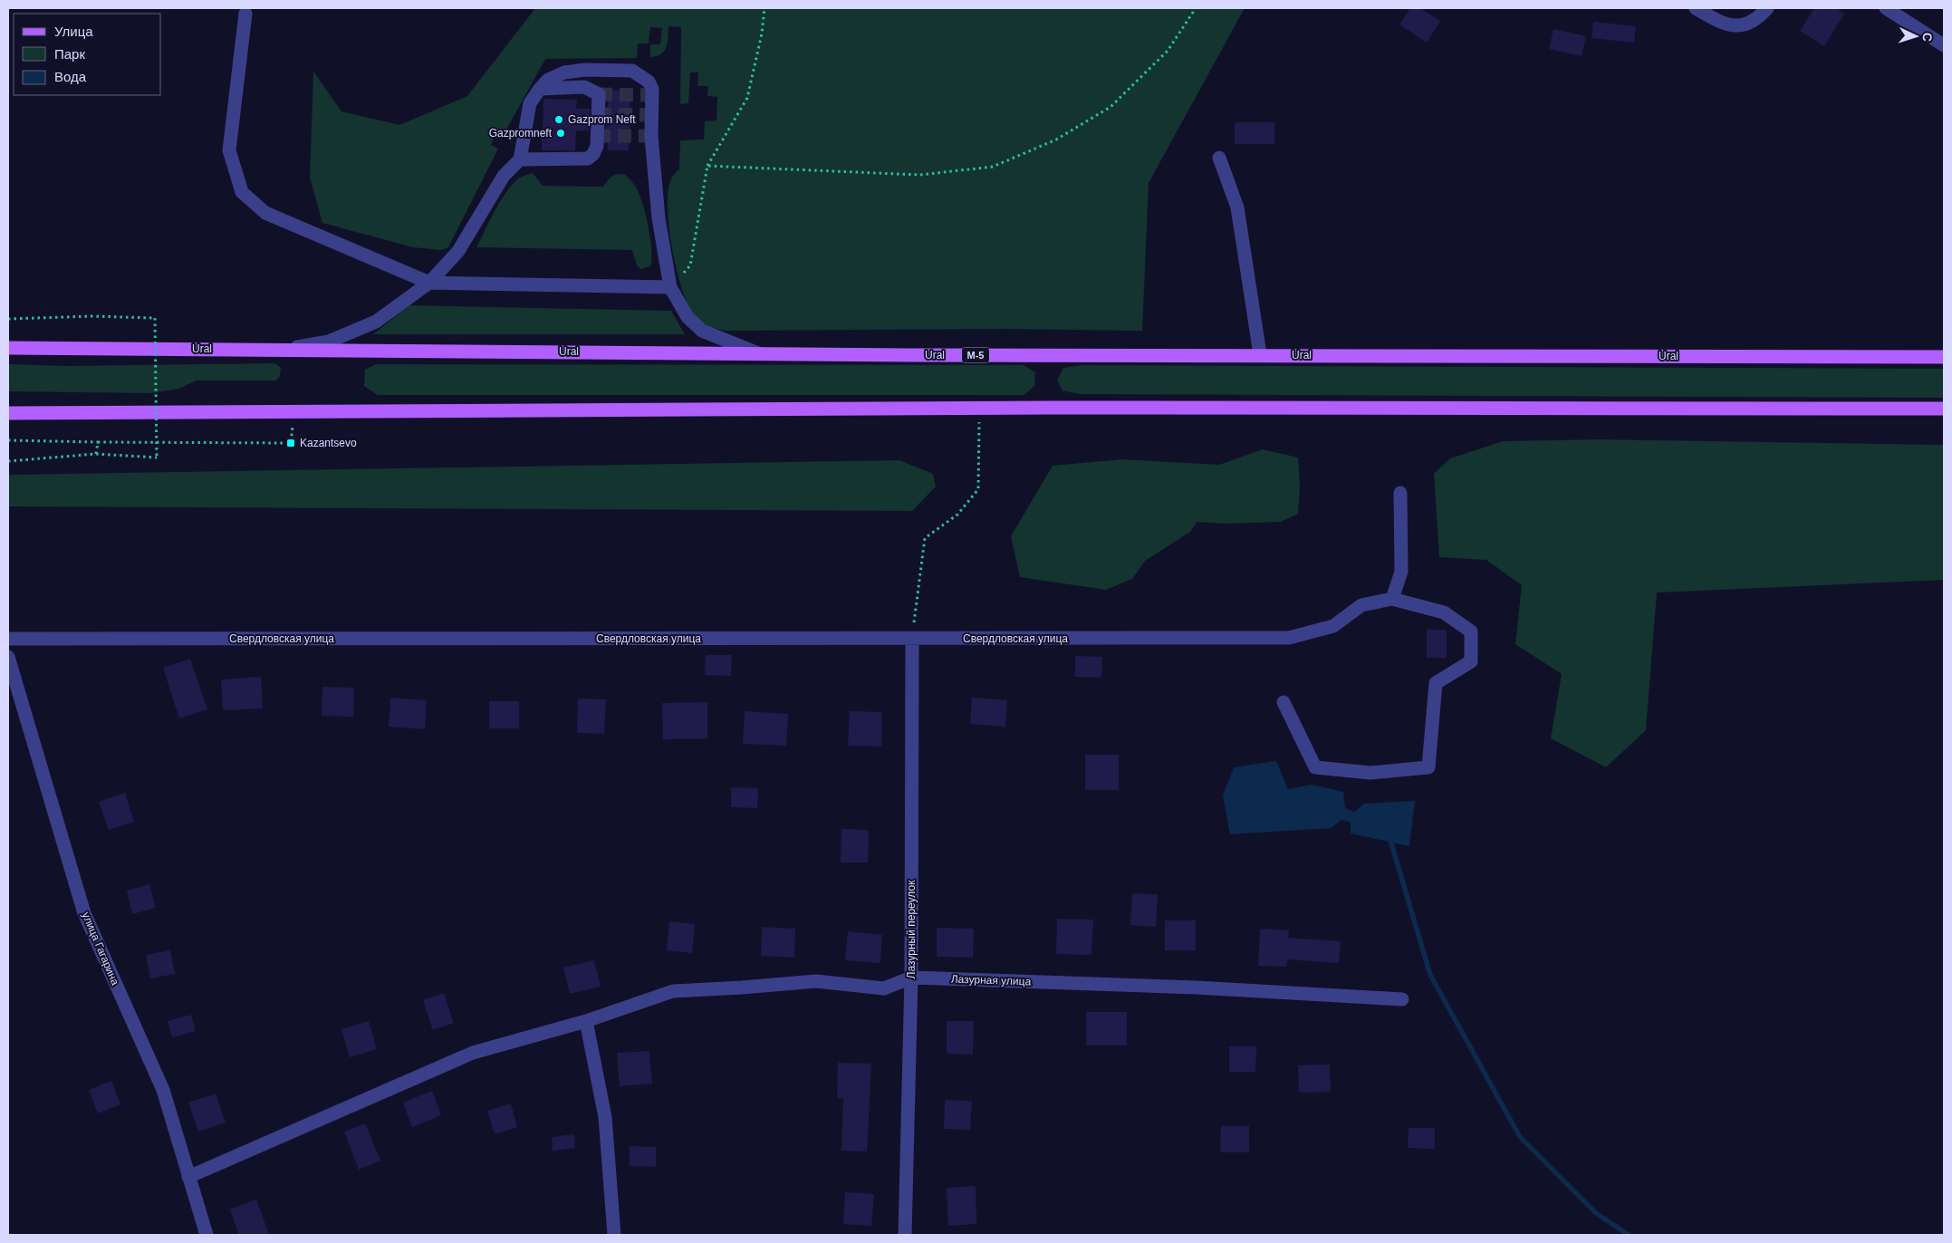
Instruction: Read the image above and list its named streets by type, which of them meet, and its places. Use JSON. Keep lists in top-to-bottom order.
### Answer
{
  "streets": {
    "main road": ["Ural", "М-5"],
    "street": [
      "Свердловская улица",
      "Лазурный переулок",
      "улица Гагарина",
      "Лазурная улица"
    ]
  },
  "crossings": [
    ["Свердловская улица", "Лазурный переулок"],
    ["Лазурный переулок", "Лазурная улица"],
    ["улица Гагарина", "Лазурная улица"]
  ],
  "places": {
    "other": ["Gazprom Neft", "Gazpromneft"],
    "transit": ["Kazantsevo"]
  },
  "legend": ["Улица", "Парк", "Вода"],
  "north": "right"
}
